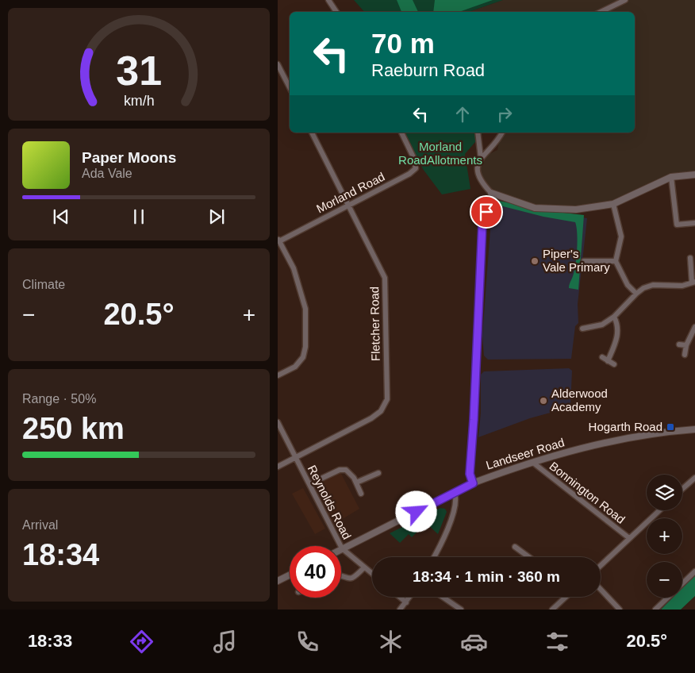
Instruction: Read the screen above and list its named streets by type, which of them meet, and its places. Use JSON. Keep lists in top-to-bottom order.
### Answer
{
  "streets": {
    "street": [
      "Morland Road",
      "Fletcher Road",
      "Landseer Road",
      "Bonnington Road",
      "Reynolds Road"
    ]
  },
  "crossings": [
    ["Morland Road", "Fletcher Road"],
    ["Fletcher Road", "Reynolds Road"],
    ["Landseer Road", "Bonnington Road"],
    ["Landseer Road", "Reynolds Road"]
  ],
  "parks": ["Morland RoadAllotments"],
  "places": {
    "other": ["Piper's Vale Primary", "Alderwood Academy"],
    "transit": ["Hogarth Road"]
  },
  "page": {
    "turn": ["70 m", "Raeburn Road"],
    "song": ["Paper Moons", "Ada Vale"],
    "tile": [
      "Climate",
      ["Range · 50%", "250 km"],
      ["Arrival", "18:34"]
    ],
    "heat": ["−", "20.5°", "+"],
    "map_buttons": ["+", "−"],
    "limit": "40",
    "trip": "18:34 · 1 min · 360 m",
    "tabs": ["18:33", "20.5°"],
    "gauge": ["31", "km/h"]
  }
}
